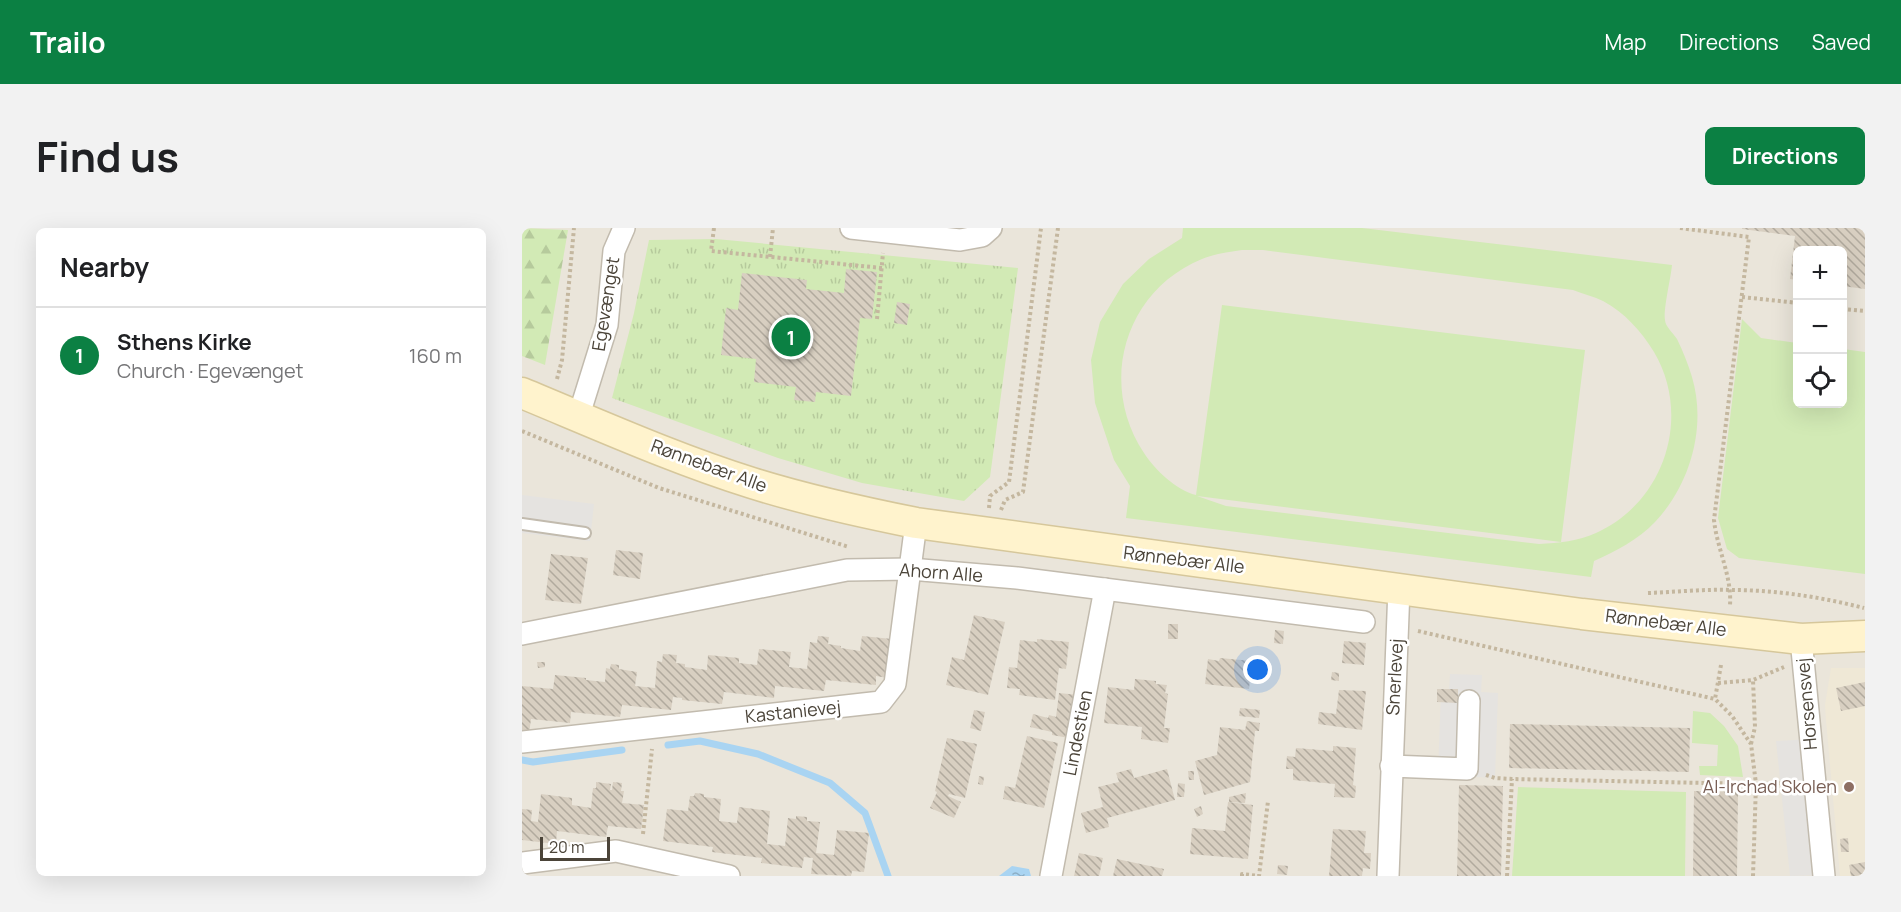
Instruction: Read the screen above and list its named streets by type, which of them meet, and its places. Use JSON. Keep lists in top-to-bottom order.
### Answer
{
  "streets": {
    "main road": ["Rønnebær Alle"],
    "street": [
      "Egevænget",
      "Ahorn Alle",
      "Snerlevej",
      "Horsensvej",
      "Kastanievej",
      "Lindestien"
    ]
  },
  "crossings": [
    ["Egevænget", "Rønnebær Alle"],
    ["Rønnebær Alle", "Snerlevej"],
    ["Rønnebær Alle", "Horsensvej"],
    ["Rønnebær Alle", "Kastanievej"],
    ["Ahorn Alle", "Kastanievej"],
    ["Ahorn Alle", "Lindestien"]
  ],
  "places": ["Al-Irchad Skolen"],
  "scale_bar": "20 m",
  "page": {
    "header": "Trailo",
    "nav": ["Map", "Directions", "Saved"],
    "title": "Find us",
    "buttons": "Directions",
    "heading": "Nearby",
    "map_buttons": ["+", "−"],
    "list": [
      {
        "mark": "1",
        "name": "Sthens Kirke",
        "note": "Church · Egevænget",
        "value": "160 m"
      }
    ],
    "pins": "1",
    "scale": "20 m"
  }
}
